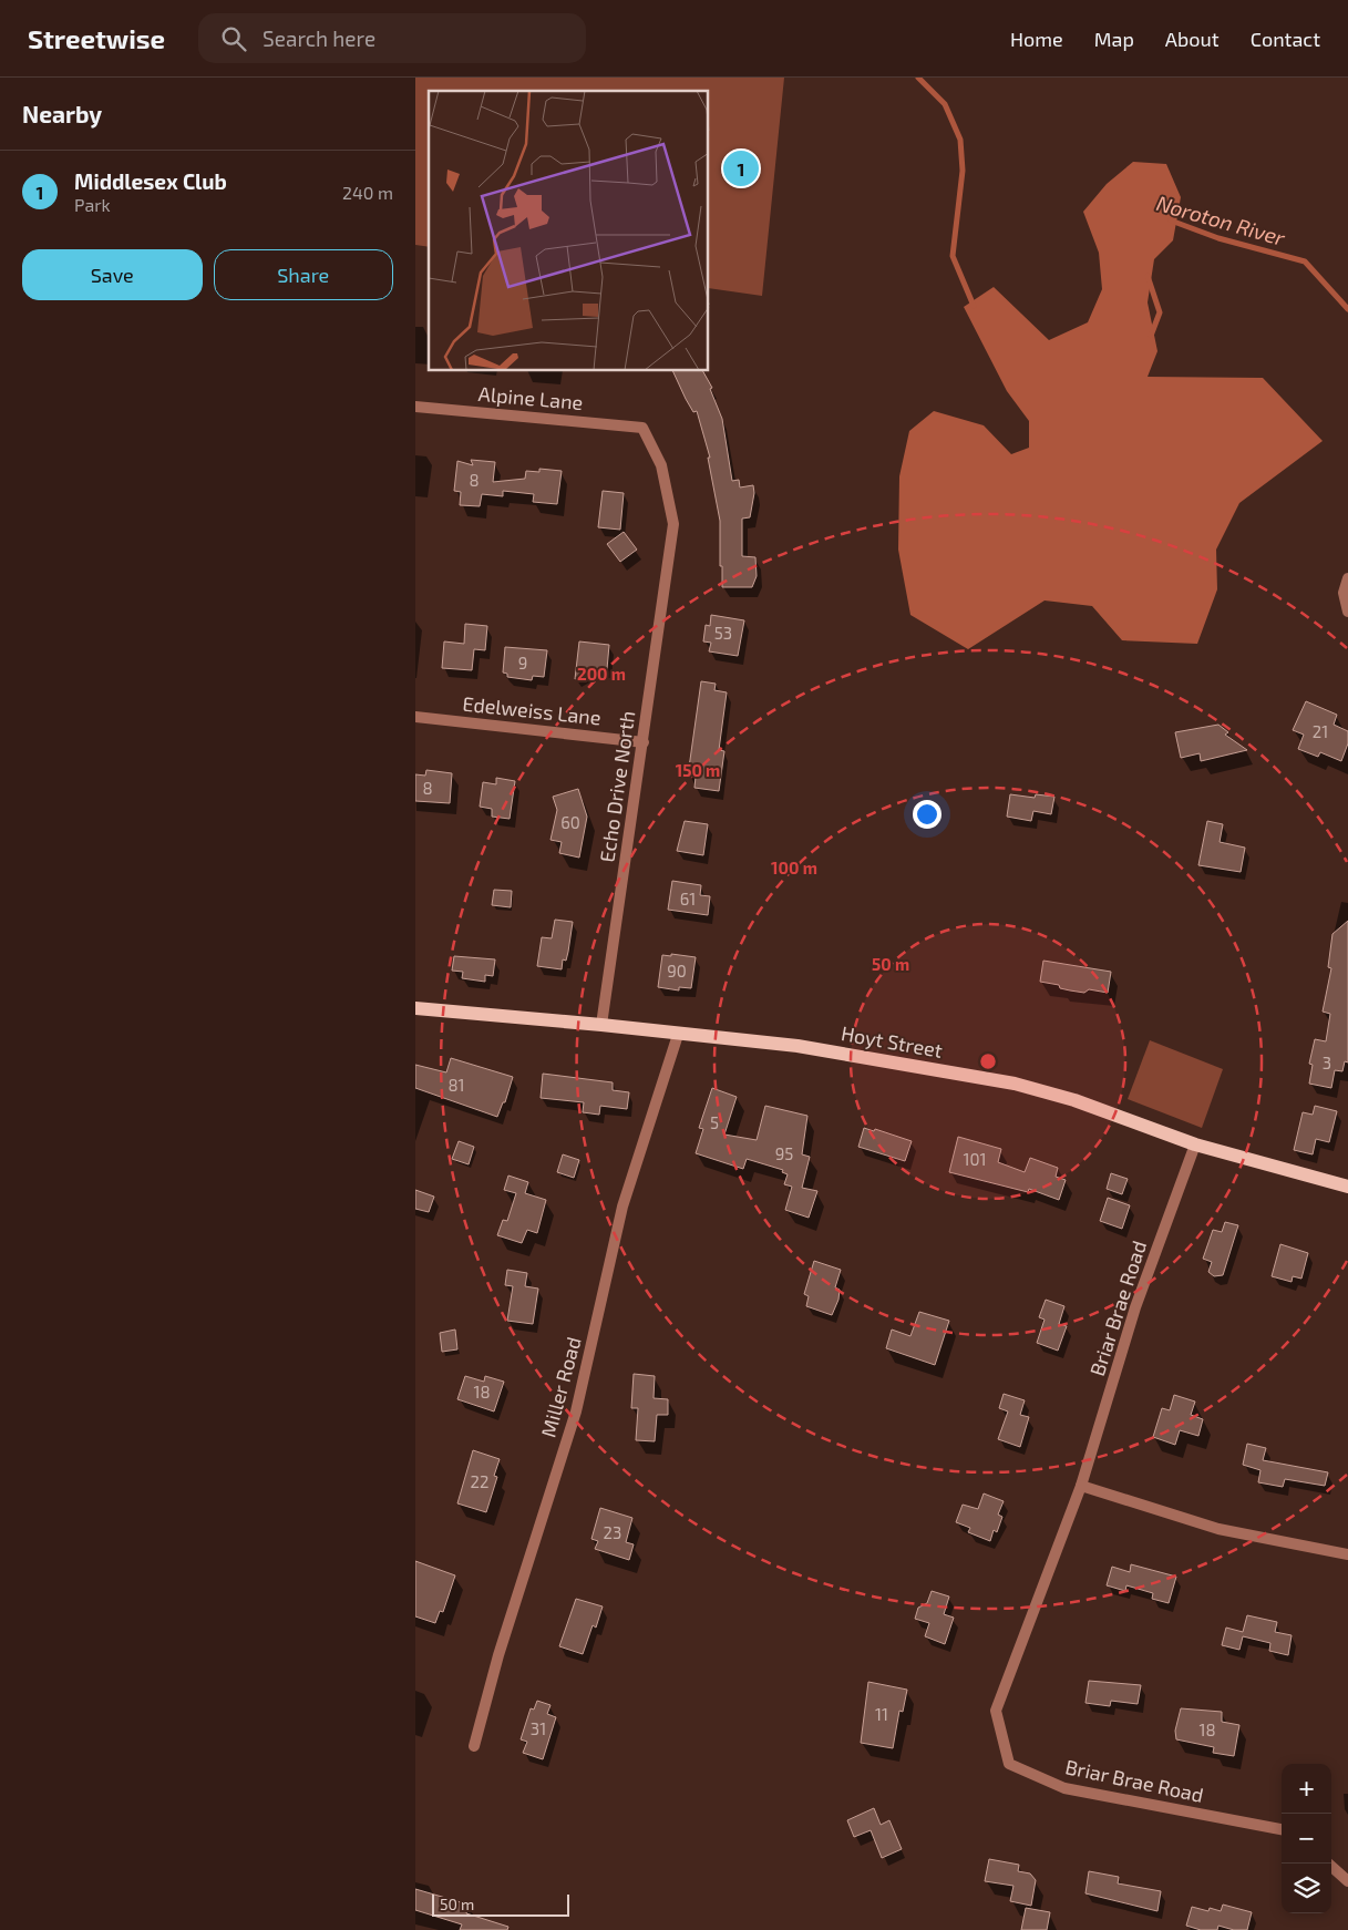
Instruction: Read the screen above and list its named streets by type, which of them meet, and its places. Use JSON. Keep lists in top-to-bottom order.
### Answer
{
  "streets": {
    "main road": ["Hoyt Street"],
    "street": [
      "Alpine Lane",
      "Edelweiss Lane",
      "Echo Drive North",
      "Briar Brae Road",
      "Miller Road"
    ]
  },
  "crossings": [
    ["Alpine Lane", "Echo Drive North"],
    ["Edelweiss Lane", "Echo Drive North"],
    ["Echo Drive North", "Hoyt Street"],
    ["Hoyt Street", "Briar Brae Road"],
    ["Hoyt Street", "Miller Road"]
  ],
  "water": ["Noroton River"],
  "house_numbers": [
    "8",
    "53",
    "9",
    "21",
    "8",
    "60",
    "61",
    "90",
    "3",
    "81",
    "5",
    "95",
    "101",
    "18",
    "22",
    "23",
    "11",
    "31",
    "18"
  ],
  "scale_bar": "50 m",
  "page": {
    "header": "Streetwise",
    "search": "Search here",
    "nav": [
      "Home",
      "Map",
      "About",
      "Contact"
    ],
    "heading": "Nearby",
    "pins": "1",
    "list": [
      {
        "mark": "1",
        "name": "Middlesex Club",
        "note": "Park",
        "value": "240 m"
      }
    ],
    "buttons": ["Save", "Share"],
    "map_buttons": ["+", "−"],
    "scale": "50 m"
  },
  "rings": [
    "200 m",
    "150 m",
    "100 m",
    "50 m"
  ]
}
